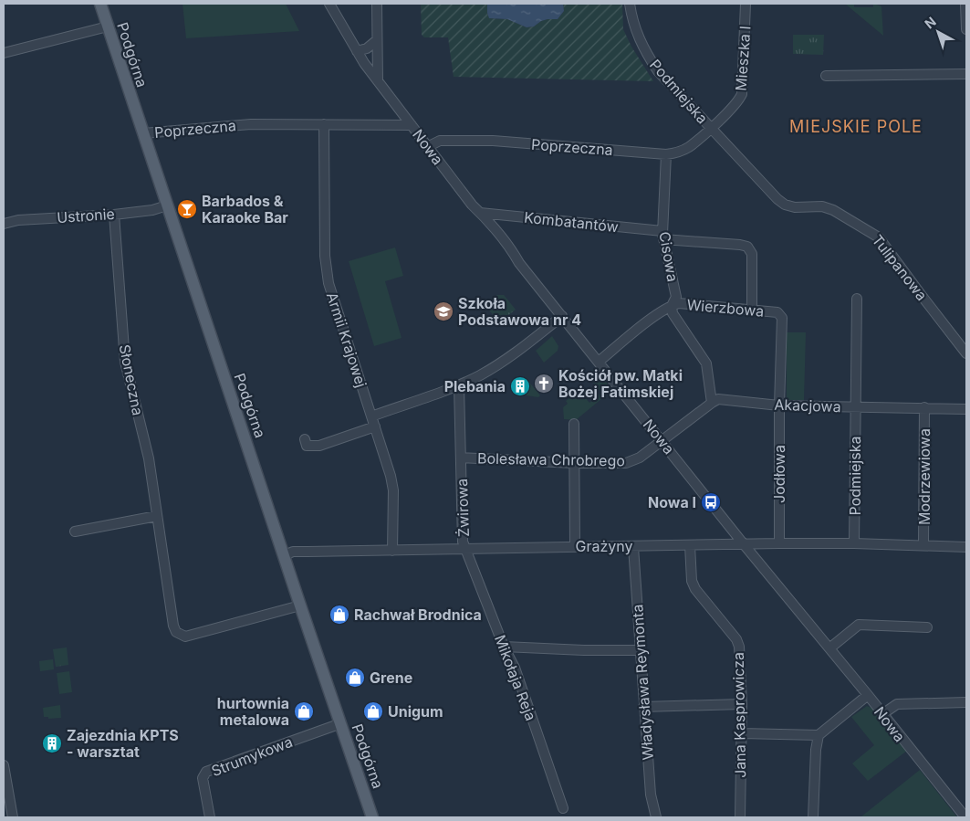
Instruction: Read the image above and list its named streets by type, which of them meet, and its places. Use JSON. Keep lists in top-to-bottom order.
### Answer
{
  "streets": {
    "main road": ["Podgórna"],
    "street": [
      "Mieszka I",
      "Podmiejska",
      "Poprzeczna",
      "Nowa",
      "Ustronie",
      "Kombatantów",
      "Cisowa",
      "Tulipanowa",
      "Wierzbowa",
      "Armii Krajowej",
      "Słoneczna",
      "Akacjowa",
      "Bolesława Chrobrego",
      "Jodłowa",
      "Modrzewiowa",
      "Żwirowa",
      "Grażyny",
      "Mikołaja Reja",
      "Władysława Reymonta",
      "Jana Kasprowicza",
      "Strumykowa"
    ]
  },
  "crossings": [
    ["Podgórna", "Poprzeczna"],
    ["Podgórna", "Ustronie"],
    ["Podgórna", "Słoneczna"],
    ["Podgórna", "Grażyny"],
    ["Podgórna", "Strumykowa"],
    ["Mieszka I", "Podmiejska"],
    ["Mieszka I", "Poprzeczna"],
    ["Mieszka I", "Tulipanowa"],
    ["Podmiejska", "Poprzeczna"],
    ["Podmiejska", "Tulipanowa"],
    ["Podmiejska", "Akacjowa"],
    ["Podmiejska", "Grażyny"],
    ["Poprzeczna", "Nowa"],
    ["Poprzeczna", "Cisowa"],
    ["Poprzeczna", "Tulipanowa"],
    ["Poprzeczna", "Armii Krajowej"],
    ["Nowa", "Kombatantów"],
    ["Nowa", "Wierzbowa"],
    ["Nowa", "Bolesława Chrobrego"],
    ["Nowa", "Grażyny"],
    ["Ustronie", "Słoneczna"],
    ["Kombatantów", "Cisowa"],
    ["Kombatantów", "Wierzbowa"],
    ["Cisowa", "Wierzbowa"],
    ["Cisowa", "Akacjowa"],
    ["Wierzbowa", "Akacjowa"],
    ["Wierzbowa", "Jodłowa"],
    ["Armii Krajowej", "Grażyny"],
    ["Akacjowa", "Jodłowa"],
    ["Akacjowa", "Modrzewiowa"],
    ["Bolesława Chrobrego", "Żwirowa"],
    ["Jodłowa", "Grażyny"],
    ["Modrzewiowa", "Grażyny"],
    ["Żwirowa", "Grażyny"],
    ["Żwirowa", "Mikołaja Reja"],
    ["Grażyny", "Mikołaja Reja"],
    ["Grażyny", "Władysława Reymonta"],
    ["Grażyny", "Jana Kasprowicza"]
  ],
  "districts": ["MIEJSKIE POLE"],
  "places": {
    "bar": ["Barbados & Karaoke Bar"],
    "school or university": ["Szkoła Podstawowa nr 4"],
    "church": ["Kościół pw. Matki Bożej Fatimskiej"],
    "building": ["Plebania", "Zajezdnia KPTS - warsztat"],
    "bus stop": ["Nowa I"],
    "shop": [
      "Rachwał Brodnica",
      "Grene",
      "hurtownia metalowa",
      "Unigum"
    ]
  },
  "north": "top left"
}
